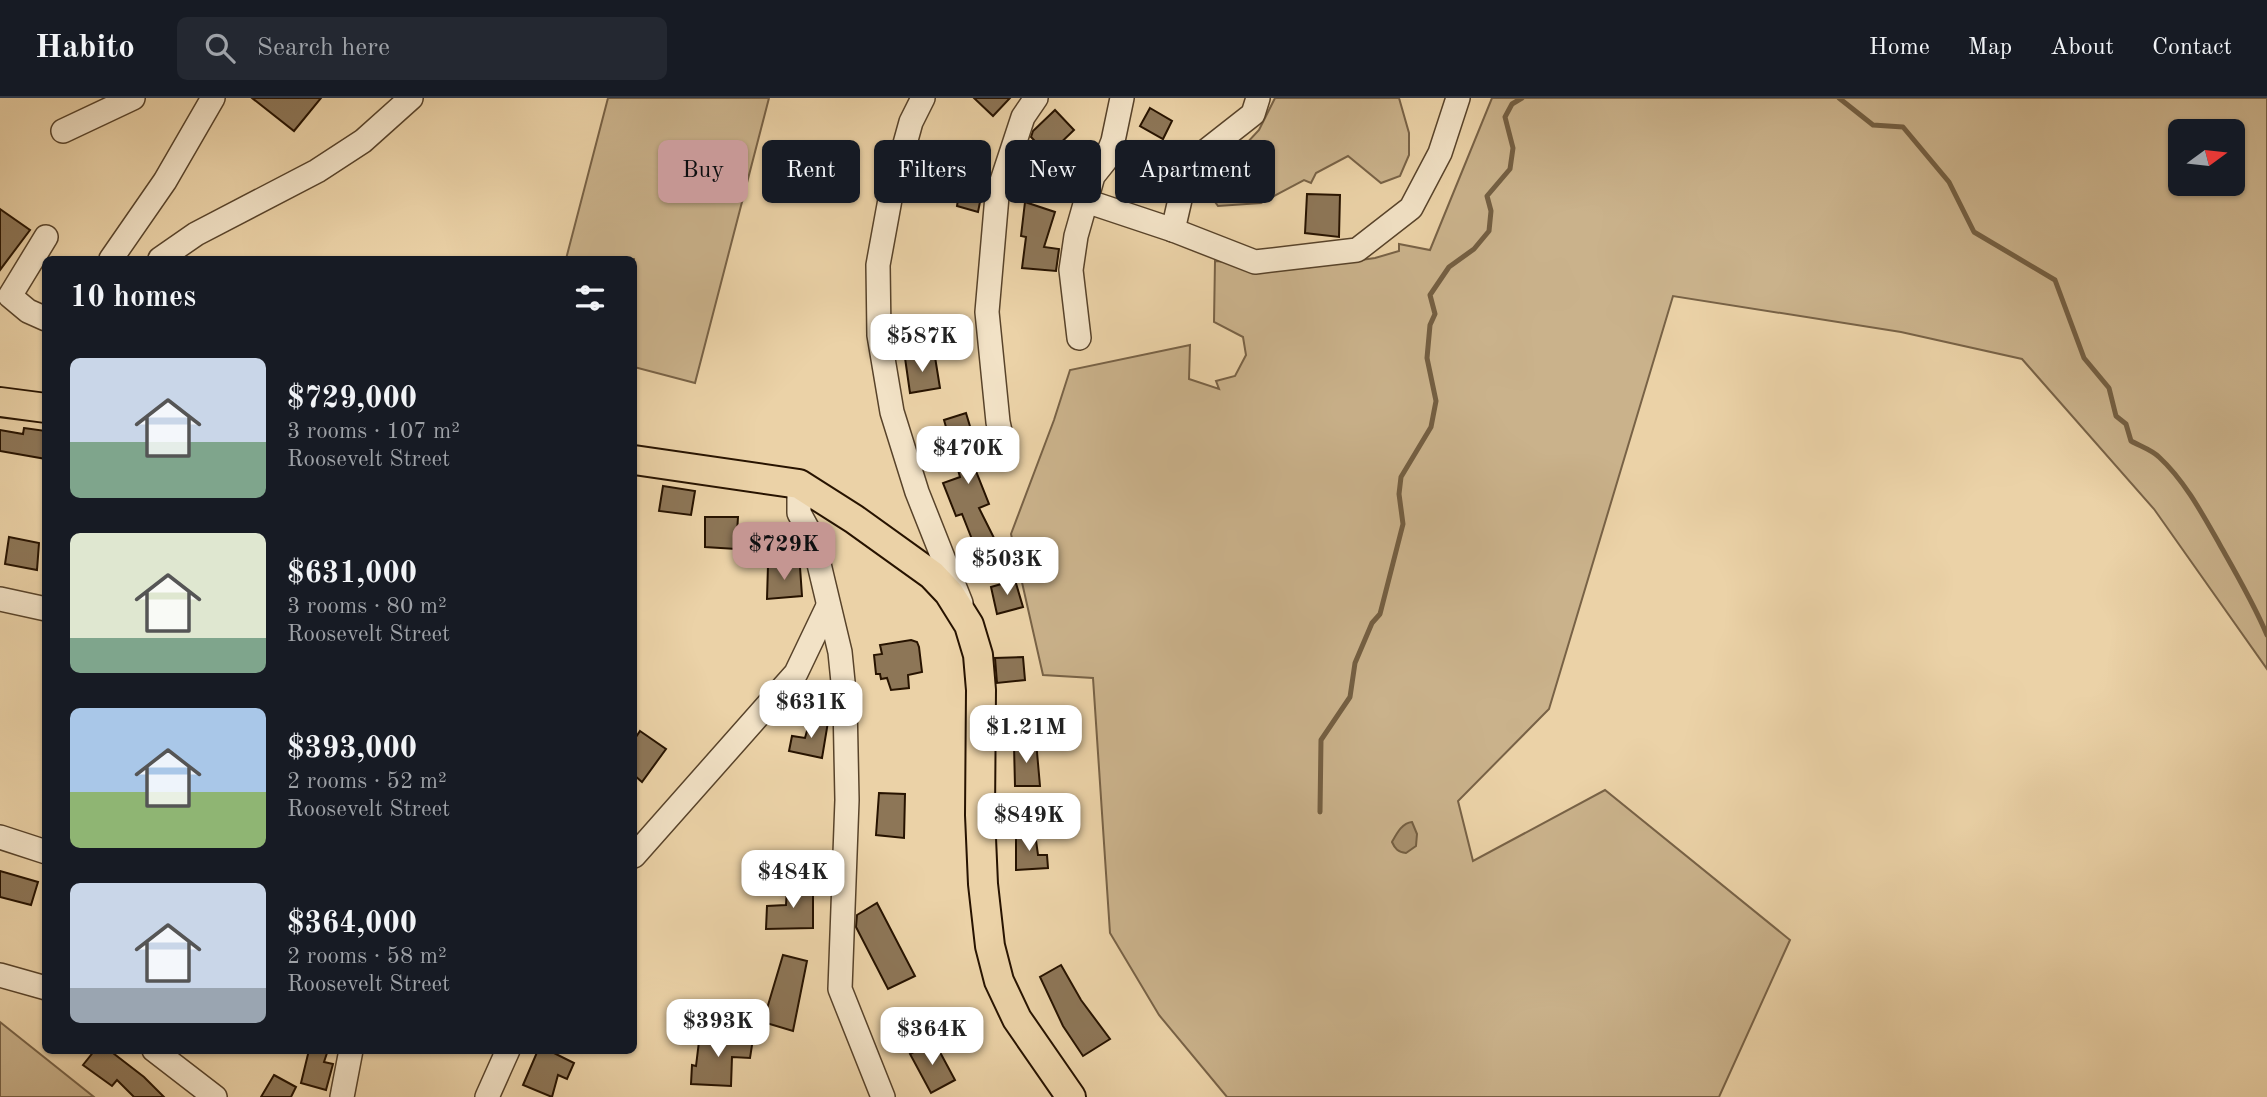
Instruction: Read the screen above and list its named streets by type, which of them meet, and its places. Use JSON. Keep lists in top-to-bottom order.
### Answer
{
  "north": "right",
  "page": {
    "header": "Habito",
    "search": "Search here",
    "nav": [
      "Home",
      "Map",
      "About",
      "Contact"
    ],
    "chip": [
      "Buy",
      "Rent",
      "Filters",
      "New",
      "Apartment"
    ],
    "heading": "10 homes",
    "price": [
      "$587K",
      "$470K",
      "$729K",
      "$503K",
      "$631K",
      "$1.21M",
      "$849K",
      "$484K",
      "$393K",
      "$364K"
    ],
    "list": [
      {
        "name": "$729,000",
        "note": "3 rooms · 107 m² · Roosevelt Street"
      },
      {
        "name": "$631,000",
        "note": "3 rooms · 80 m² · Roosevelt Street"
      },
      {
        "name": "$393,000",
        "note": "2 rooms · 52 m² · Roosevelt Street"
      },
      {
        "name": "$364,000",
        "note": "2 rooms · 58 m² · Roosevelt Street"
      }
    ]
  }
}
